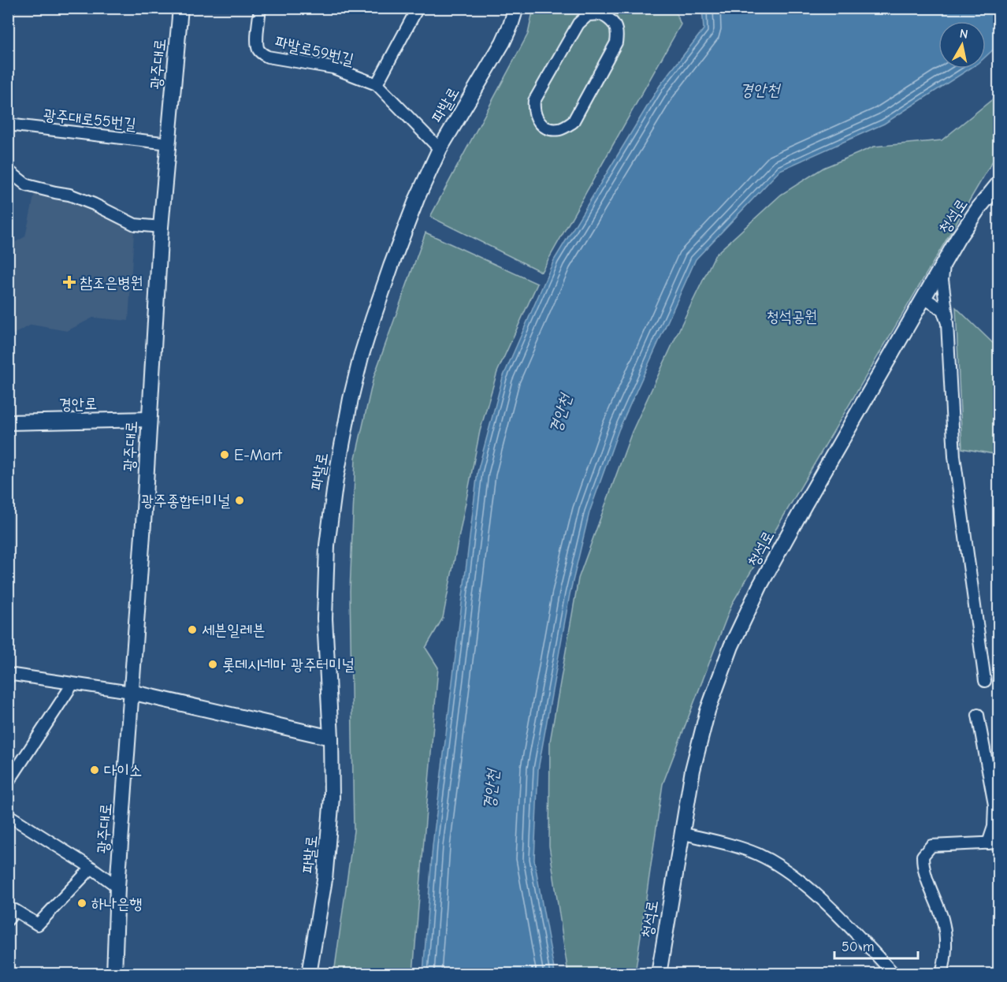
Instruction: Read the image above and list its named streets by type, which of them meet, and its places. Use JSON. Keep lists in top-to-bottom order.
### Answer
{
  "streets": {
    "street": [
      "파발로59번길",
      "광주대로",
      "파발로",
      "광주대로55번길",
      "청석로",
      "경안로"
    ]
  },
  "crossings": [
    ["파발로59번길", "파발로"],
    ["광주대로", "광주대로55번길"],
    ["광주대로", "경안로"]
  ],
  "water": ["경안천"],
  "parks": ["청석공원"],
  "places": {
    "health": ["참조은병원"],
    "other": [
      "E-Mart",
      "광주종합터미널",
      "세븐일레븐",
      "롯데시네마 광주터미널",
      "다이소",
      "하나은행"
    ]
  },
  "scale_bar": "50 m",
  "north": "top"
}
